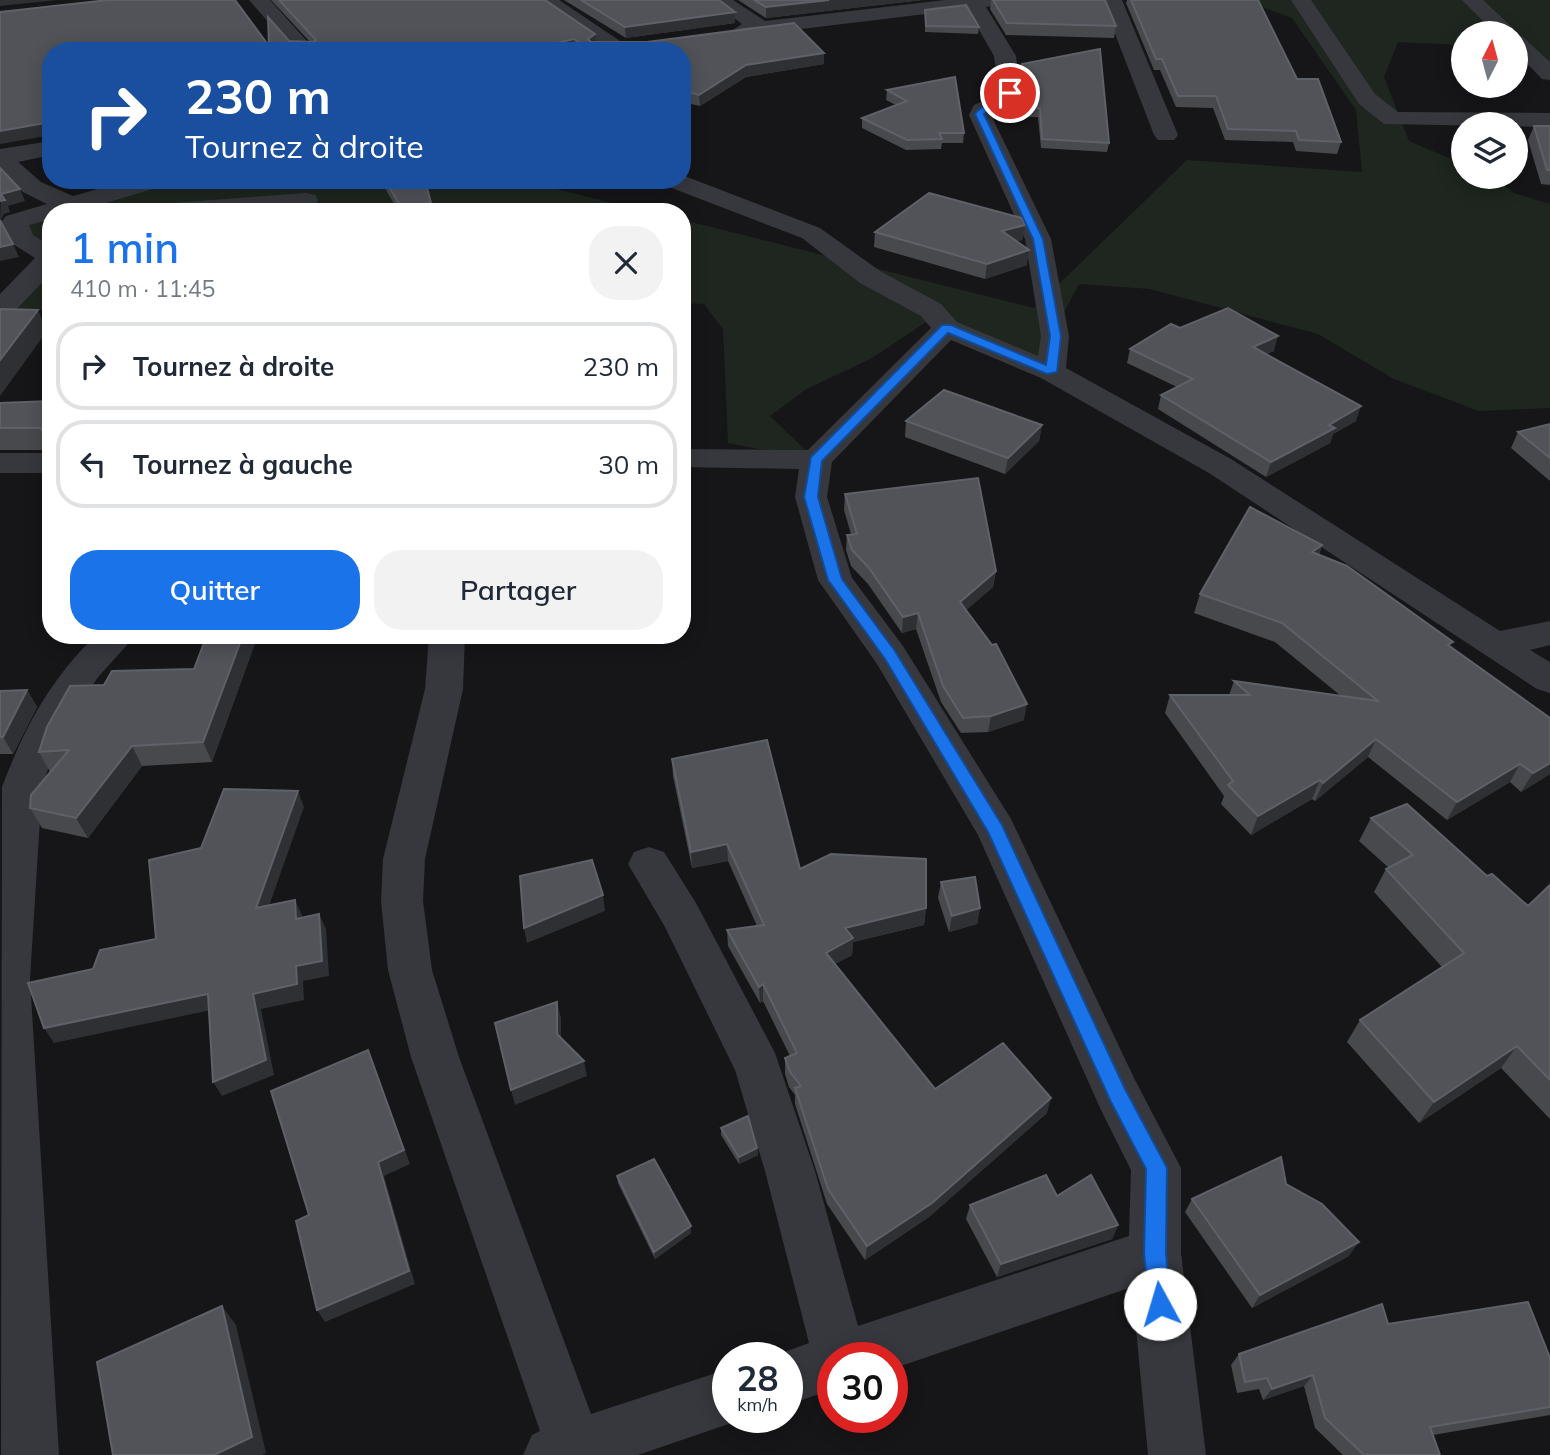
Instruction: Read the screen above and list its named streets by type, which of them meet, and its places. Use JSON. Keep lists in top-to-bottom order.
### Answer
{
  "north": "top",
  "page": {
    "turn": ["230 m", "Tournez à droite"],
    "heading": ["1 min", "410 m · 11:45"],
    "list": [
      {
        "name": "Tournez à droite",
        "value": "230 m"
      },
      {
        "name": "Tournez à gauche",
        "value": "30 m"
      }
    ],
    "buttons": ["Quitter", "Partager"],
    "speed": "28 km/h",
    "limit": "30"
  }
}
